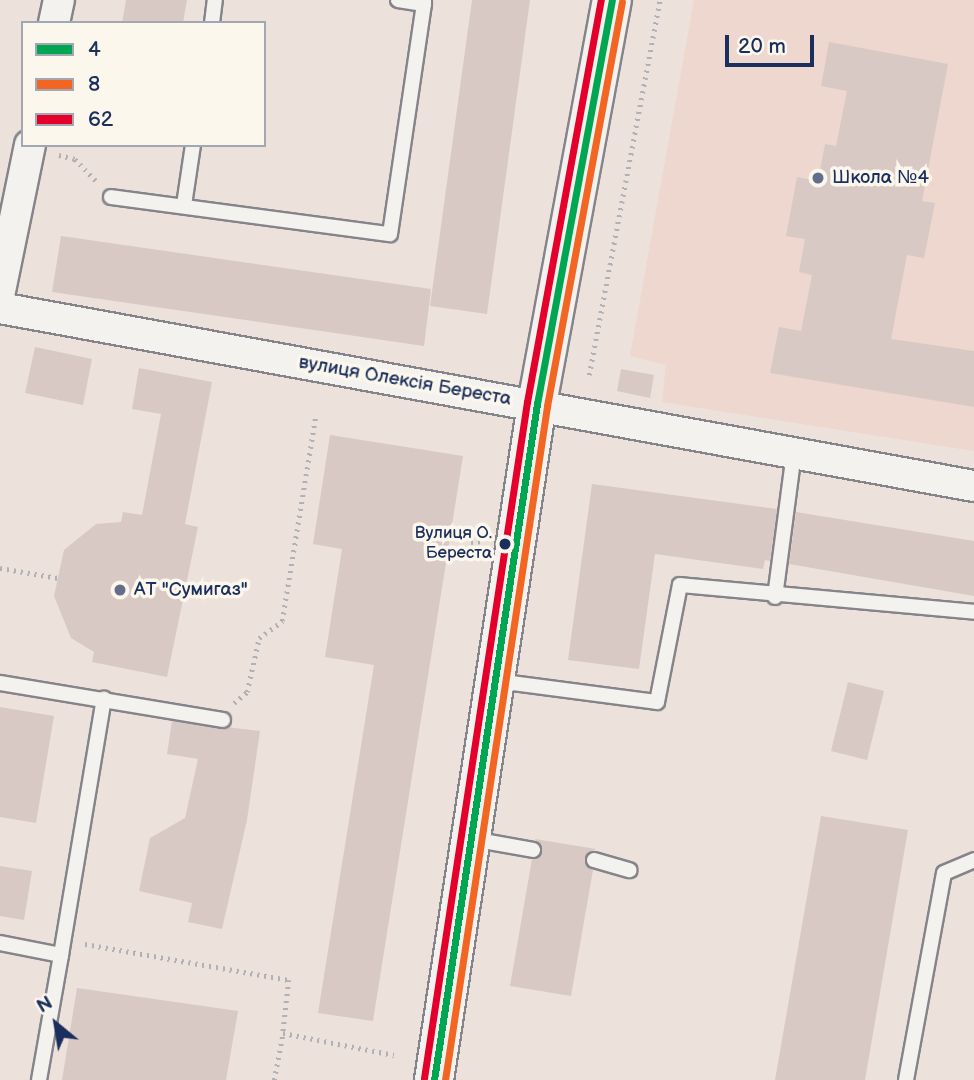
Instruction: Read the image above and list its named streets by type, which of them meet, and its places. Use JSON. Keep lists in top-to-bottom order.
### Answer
{
  "streets": {
    "street": ["вулиця Олексія Береста"]
  },
  "places": ["Школа №4", "Вулиця О. Береста", "АТ \"Сумигаз\""],
  "lines": ["transit line 4", "transit line 62", "transit line 8"],
  "legend": ["4", "8", "62"],
  "scale_bar": "20 m",
  "north": "top left"
}
